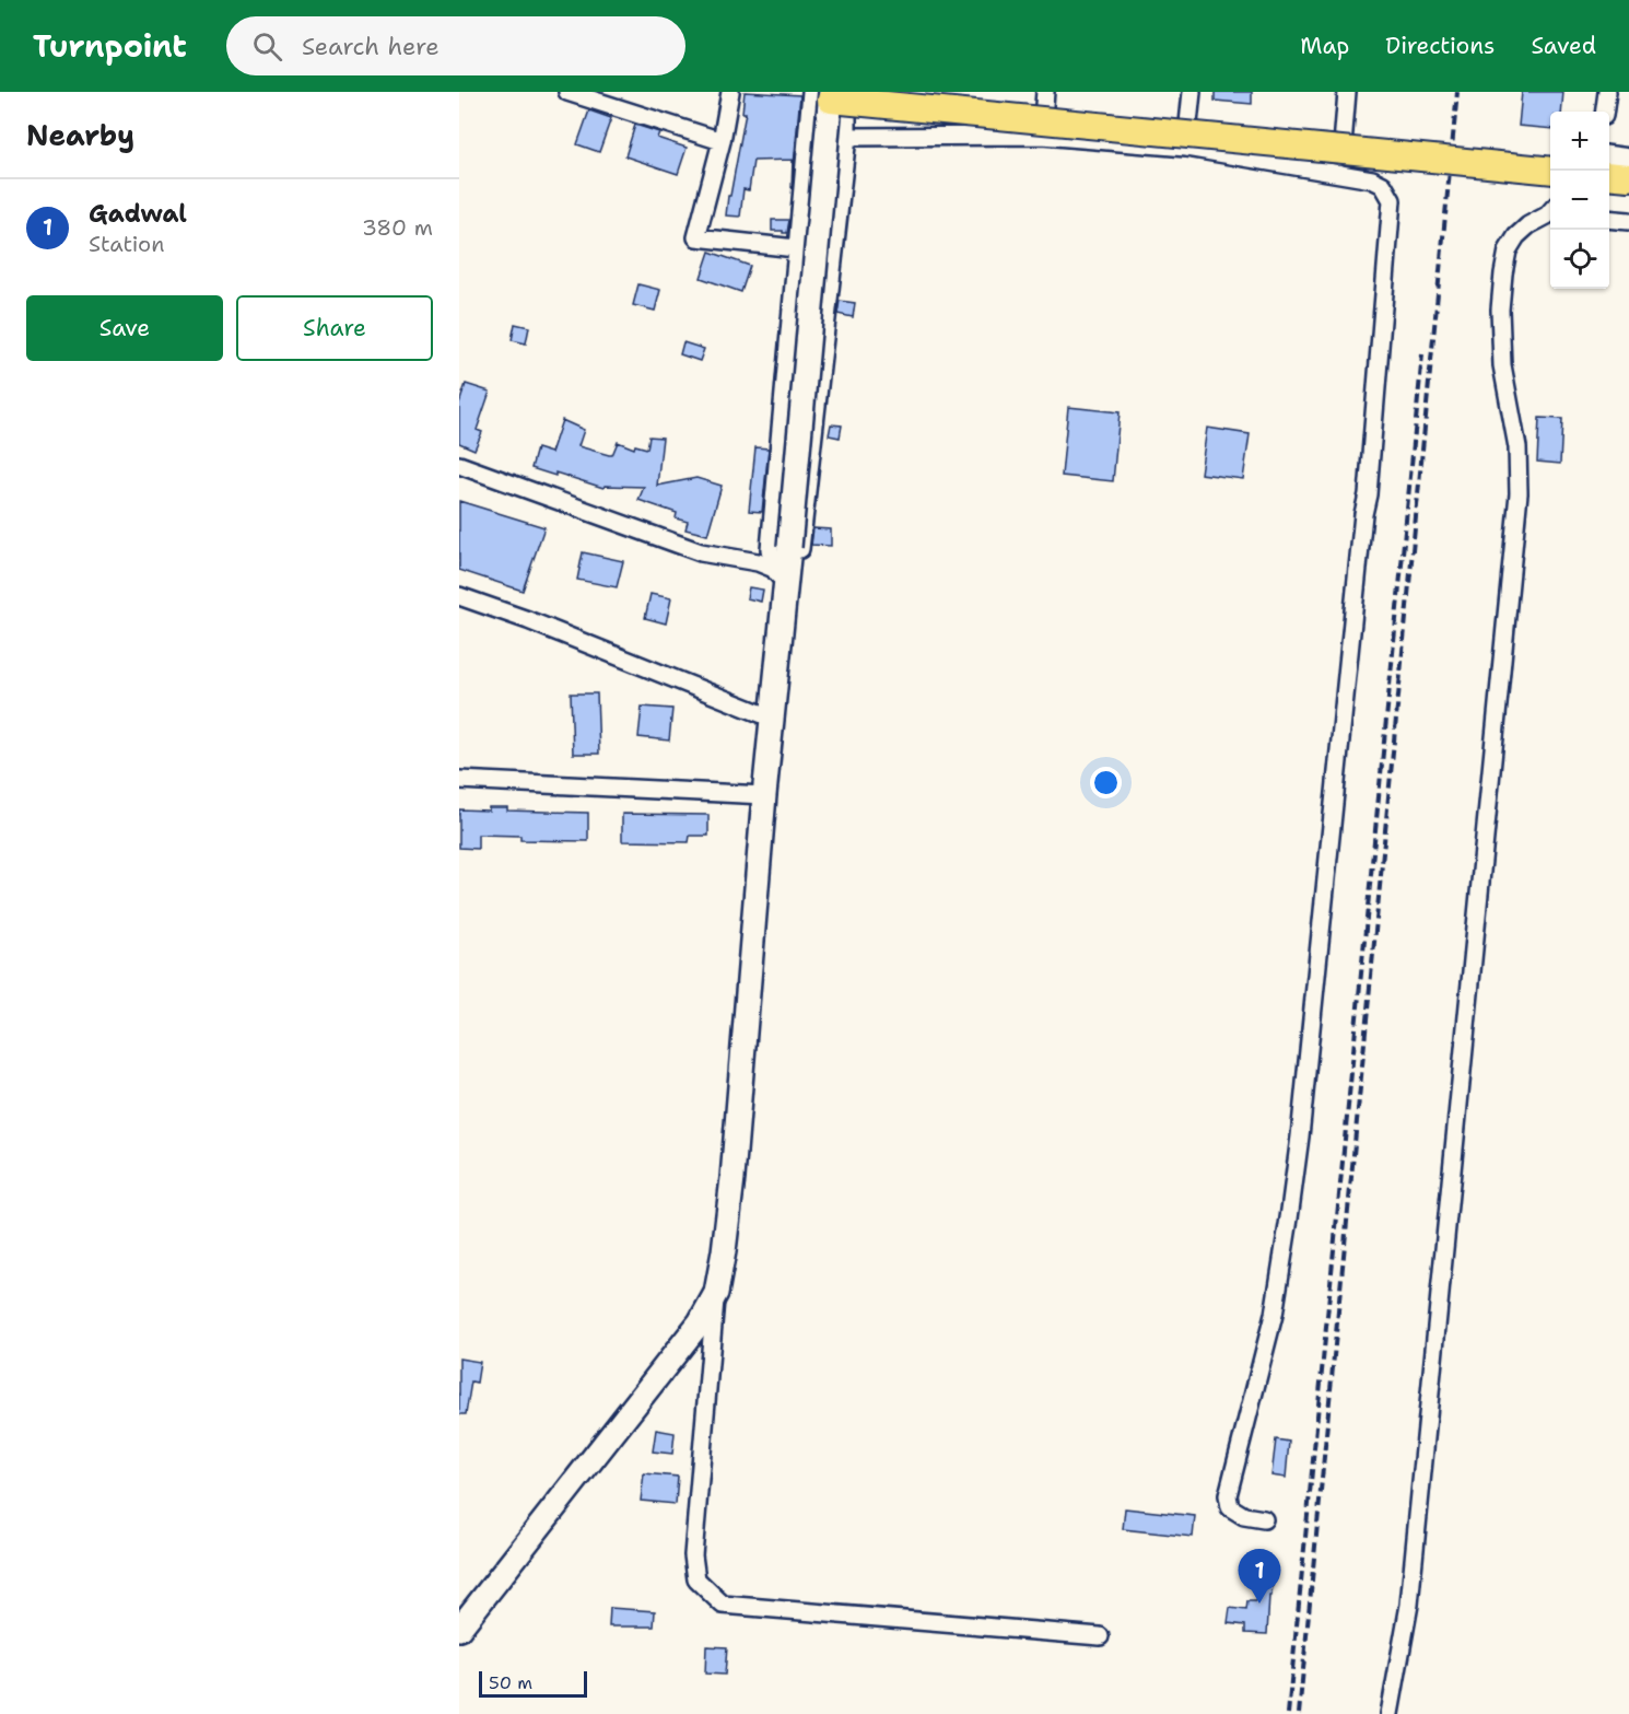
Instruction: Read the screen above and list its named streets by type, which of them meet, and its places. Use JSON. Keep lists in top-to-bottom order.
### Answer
{
  "scale_bar": "50 m",
  "page": {
    "header": "Turnpoint",
    "search": "Search here",
    "nav": ["Map", "Directions", "Saved"],
    "heading": "Nearby",
    "map_buttons": ["+", "−"],
    "list": [
      {
        "mark": "1",
        "name": "Gadwal",
        "note": "Station",
        "value": "380 m"
      }
    ],
    "buttons": ["Save", "Share"],
    "pins": "1",
    "scale": "50 m"
  }
}
